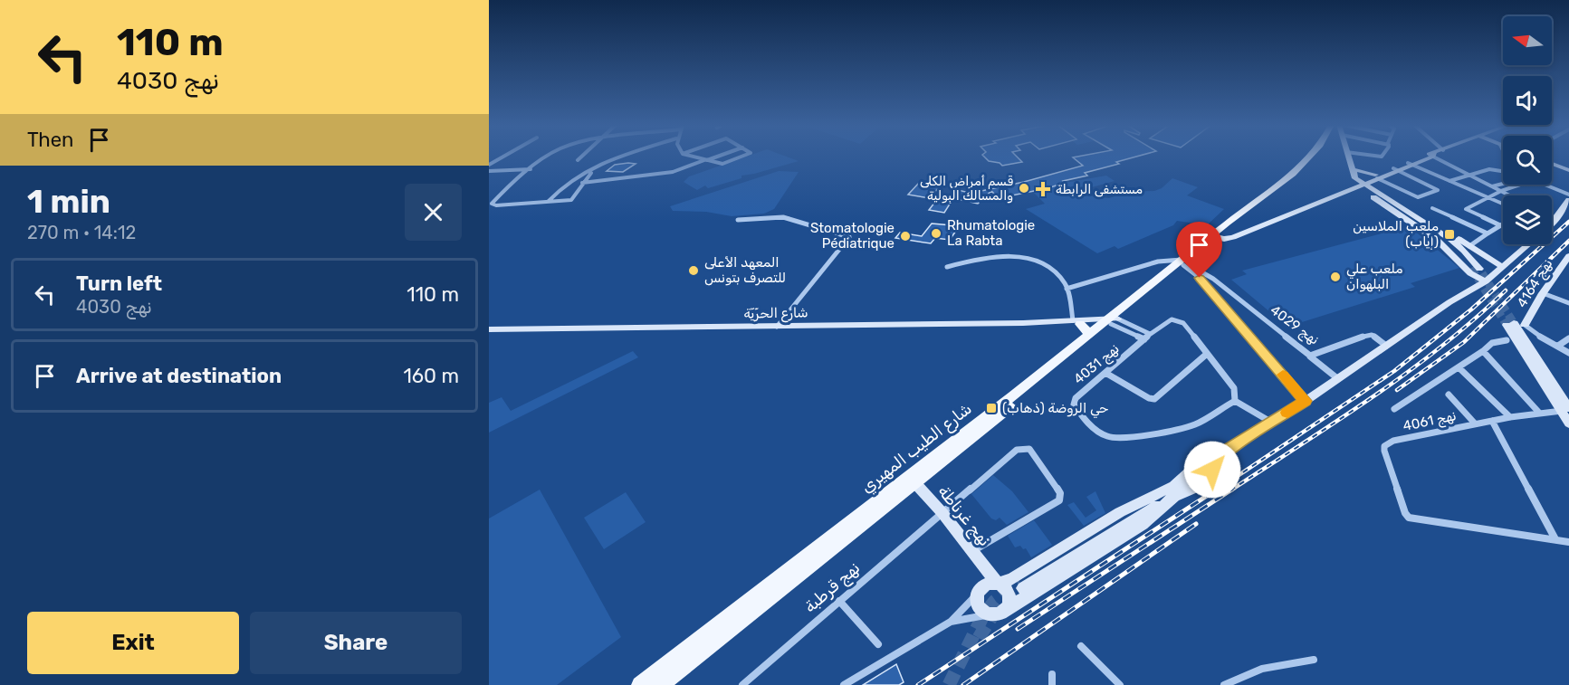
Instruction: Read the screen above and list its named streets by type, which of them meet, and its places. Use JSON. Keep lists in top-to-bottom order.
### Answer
{
  "streets": {
    "main road": ["شارع الطيب المهيري"],
    "street": [
      "نهج 4164",
      "شارع الحرّيّة",
      "نهج 4029",
      "نهج 4031",
      "نهج 4061",
      "نهج غرناطة",
      "نهج قرطبة"
    ]
  },
  "crossings": [
    ["شارع الحرّيّة", "شارع الطيب المهيري"],
    ["نهج 4029", "شارع الطيب المهيري"],
    ["شارع الطيب المهيري", "نهج غرناطة"],
    ["نهج غرناطة", "نهج قرطبة"]
  ],
  "places": {
    "other": [
      "قسم أمراض الكلى والمسالك البولية",
      "Rhumatologie La Rabta",
      "Stomatologie Pédiatrique",
      "المعهد الأعلى للتصرف بتونس",
      "ملعب علي البلهوان"
    ],
    "health": ["مستشفى الرابطة"],
    "transit": ["ملعب الملاسين (إياب)", "حي الروضة (ذهاب)"]
  },
  "north": "left",
  "page": {
    "turn": ["110 m", "نهج 4030"],
    "then": "Then",
    "heading": ["1 min", "270 m · 14:12"],
    "list": [
      {
        "name": "Turn left",
        "note": "نهج 4030",
        "value": "110 m"
      },
      {
        "name": "Arrive at destination",
        "value": "160 m"
      }
    ],
    "buttons": ["Exit", "Share"]
  }
}
